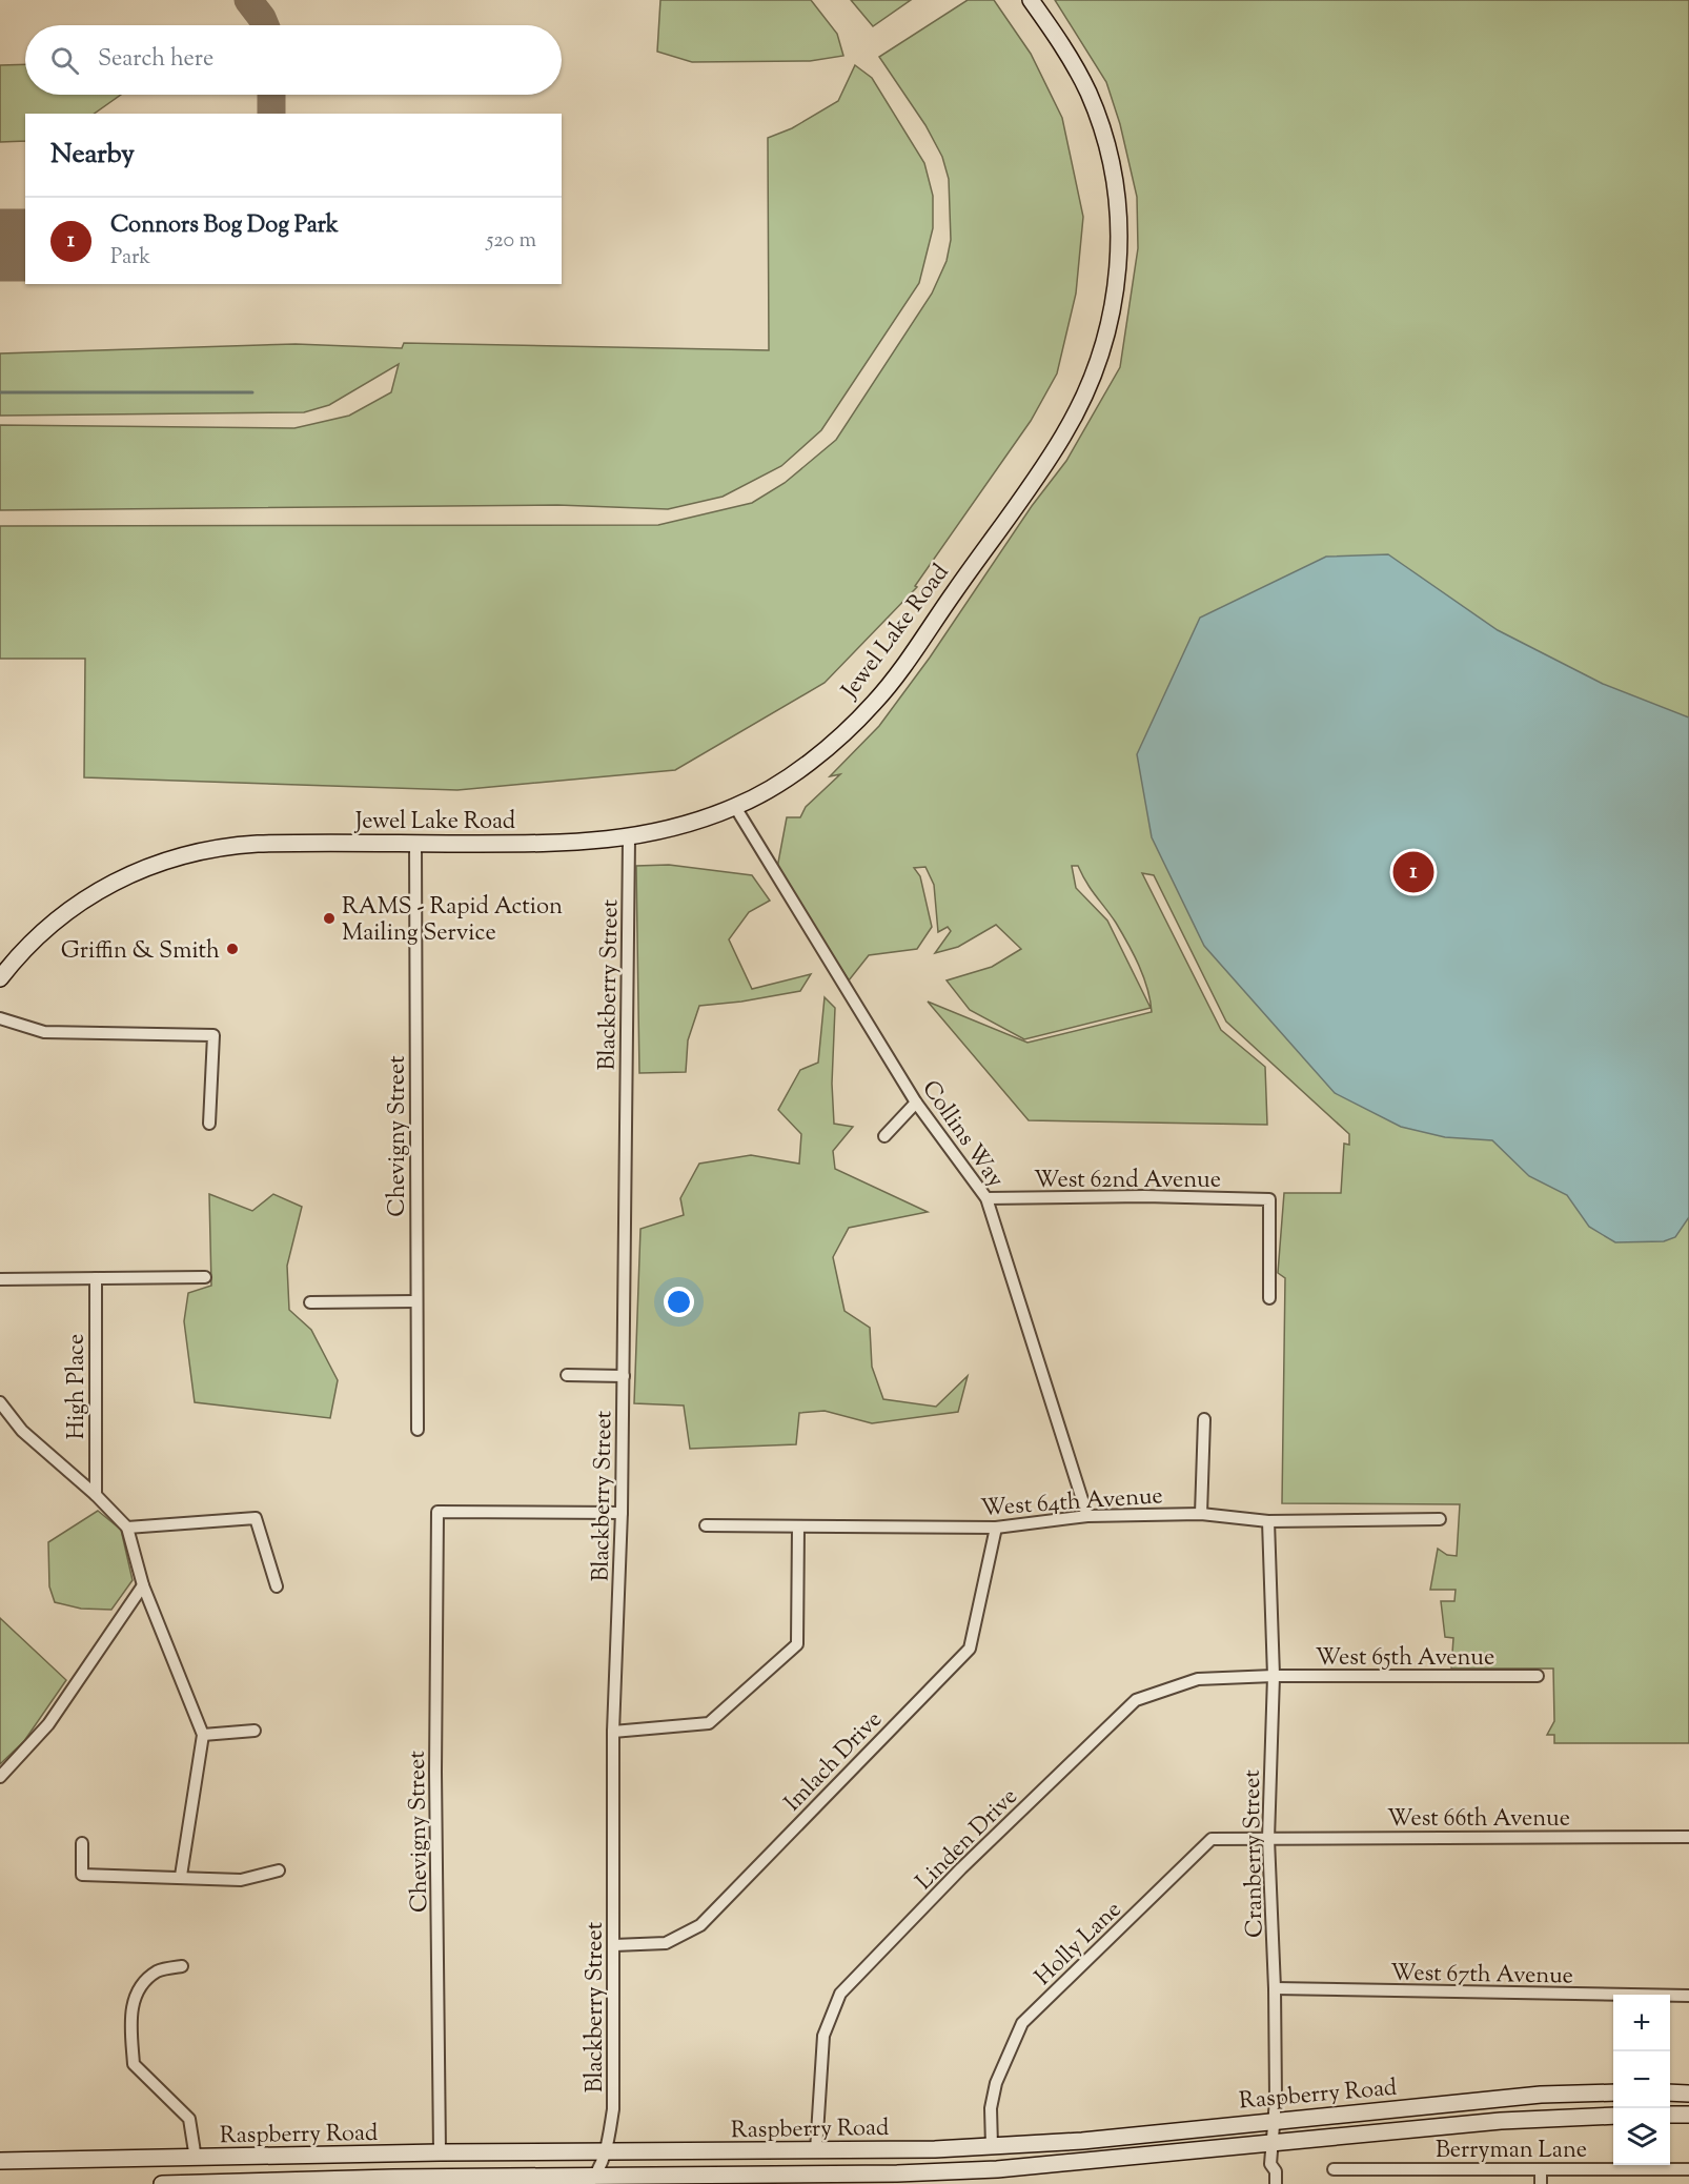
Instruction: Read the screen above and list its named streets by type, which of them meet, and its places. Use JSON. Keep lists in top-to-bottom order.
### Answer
{
  "streets": {
    "main road": ["Jewel Lake Road", "Raspberry Road"],
    "street": [
      "Blackberry Street",
      "Collins Way",
      "Chevigny Street",
      "West 62nd Avenue",
      "High Place",
      "West 64th Avenue",
      "West 65th Avenue",
      "Imlach Drive",
      "West 66th Avenue",
      "Linden Drive",
      "Cranberry Street",
      "Holly Lane",
      "West 67th Avenue",
      "Berryman Lane"
    ]
  },
  "crossings": [
    ["Jewel Lake Road", "Blackberry Street"],
    ["Jewel Lake Road", "Collins Way"],
    ["Jewel Lake Road", "Chevigny Street"],
    ["Blackberry Street", "Chevigny Street"],
    ["Blackberry Street", "Imlach Drive"],
    ["Blackberry Street", "Raspberry Road"],
    ["Collins Way", "West 62nd Avenue"],
    ["Collins Way", "West 64th Avenue"],
    ["Chevigny Street", "Raspberry Road"],
    ["West 64th Avenue", "Imlach Drive"],
    ["West 64th Avenue", "Cranberry Street"],
    ["West 65th Avenue", "Linden Drive"],
    ["West 65th Avenue", "Cranberry Street"],
    ["West 66th Avenue", "Cranberry Street"],
    ["West 66th Avenue", "Holly Lane"],
    ["Linden Drive", "Cranberry Street"],
    ["Linden Drive", "Raspberry Road"],
    ["Cranberry Street", "Holly Lane"],
    ["Cranberry Street", "West 67th Avenue"],
    ["Cranberry Street", "Raspberry Road"],
    ["Holly Lane", "Raspberry Road"]
  ],
  "places": ["RAMS - Rapid Action Mailing Service", "Griffin & Smith"],
  "page": {
    "search": "Search here",
    "heading": "Nearby",
    "list": [
      {
        "mark": "1",
        "name": "Connors Bog Dog Park",
        "note": "Park",
        "value": "520 m"
      }
    ],
    "pins": "1",
    "map_buttons": ["+", "−"]
  }
}
